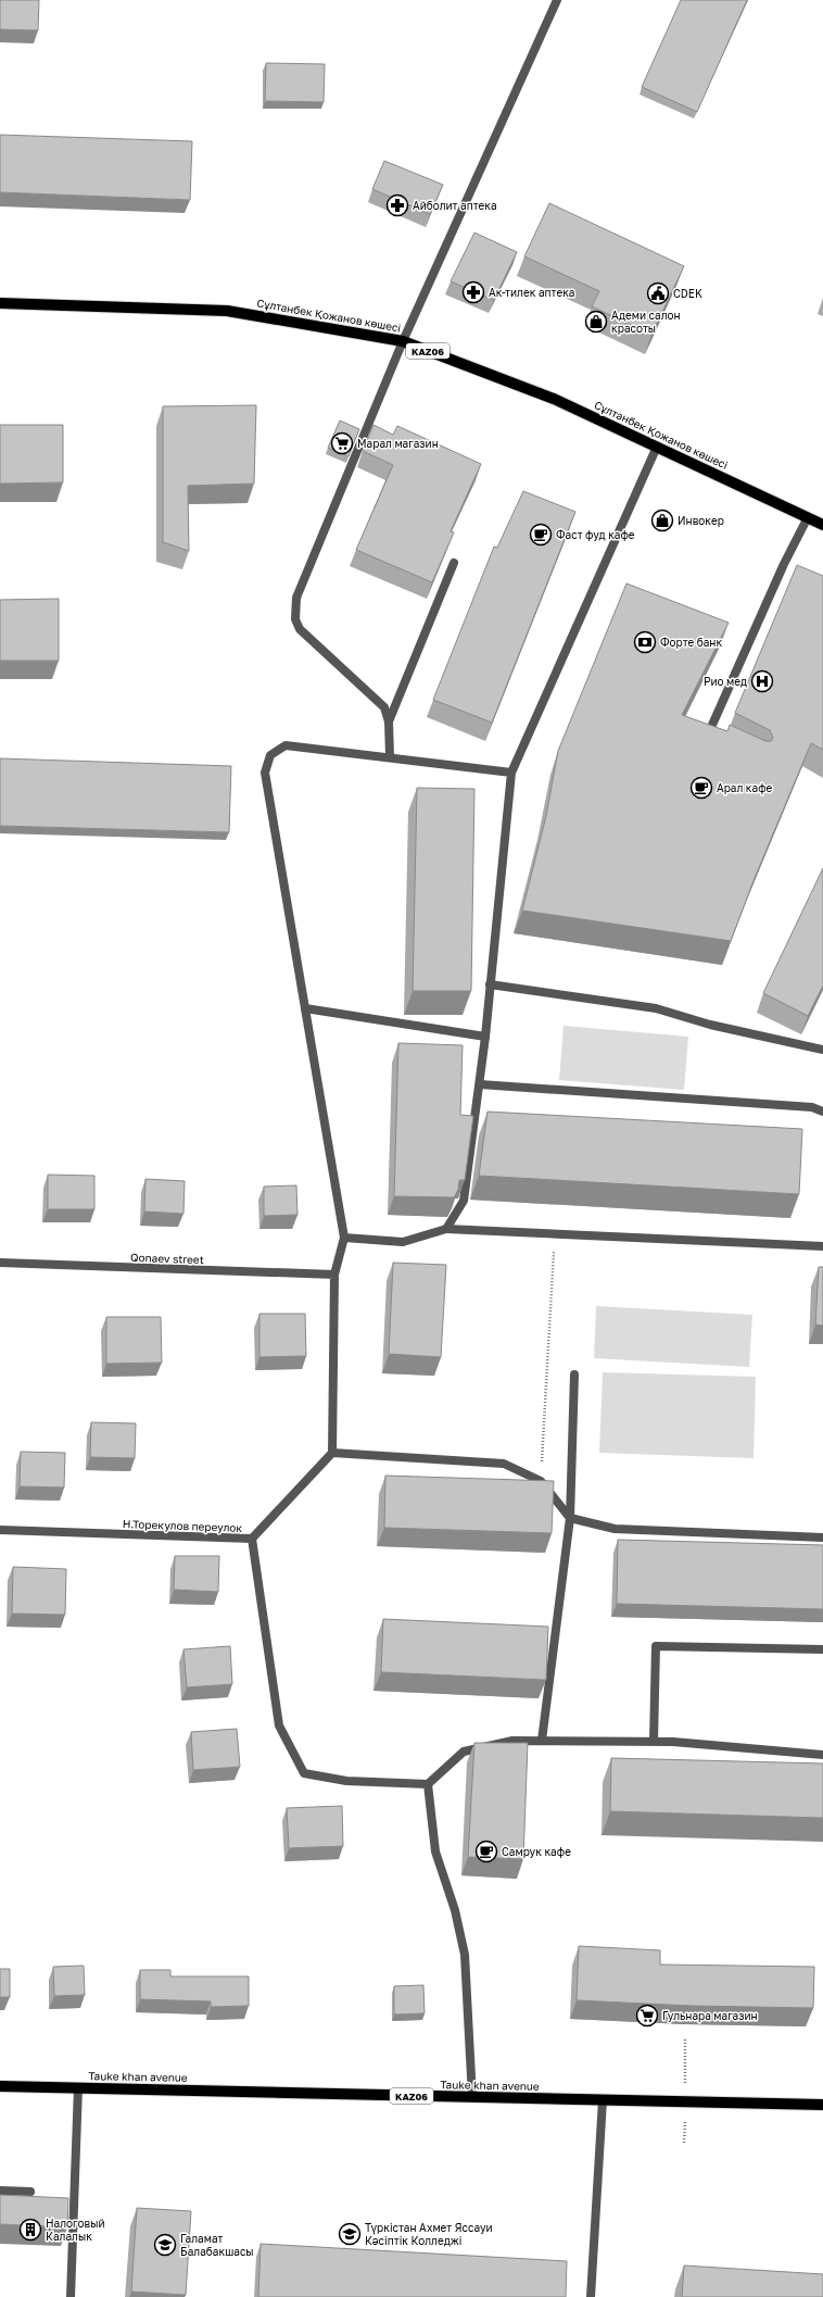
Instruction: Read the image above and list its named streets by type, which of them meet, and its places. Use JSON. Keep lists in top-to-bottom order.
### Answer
{
  "streets": {
    "main road": ["Сұлтанбек Қожанов көшесі", "KАZ06", "Tauke khan avenue"],
    "street": ["Qonaev street", "Н.Торекулов переулок"]
  },
  "places": {
    "pharmacy": ["Айболит аптека", "Ак-тилек аптека"],
    "public building": ["CDEK"],
    "shop": ["Адеми салон красоты", "Инвокер"],
    "supermarket": ["Марал магазин", "Гульнара магазин"],
    "cafe": ["Фаст фуд кафе", "Арал кафе", "Самрук кафе"],
    "bank": ["Форте банк"],
    "hospital": ["Рио мед"],
    "building": ["Налоговый Калалык"],
    "school or university": ["Түркістан Ахмет Яссауи Кәсіптік Колледжі", "Галамат Балабакшасы"]
  }
}
